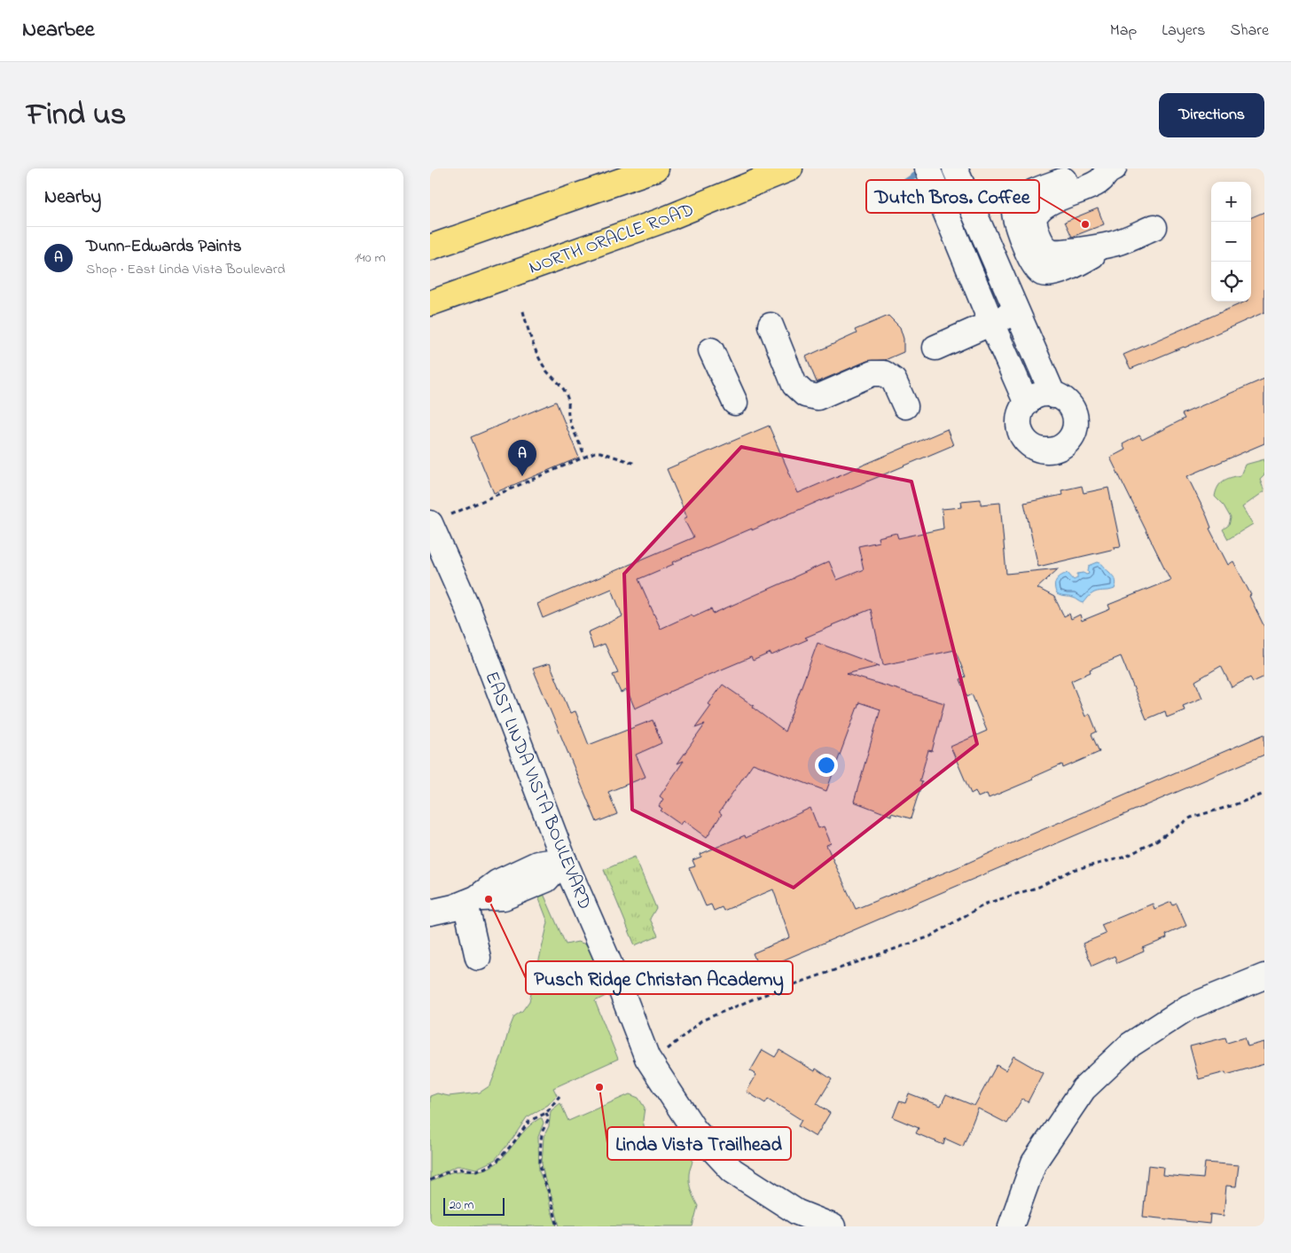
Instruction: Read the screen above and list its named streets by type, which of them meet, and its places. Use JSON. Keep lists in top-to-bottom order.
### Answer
{
  "streets": {
    "highway": ["NORTH ORACLE ROAD"],
    "street": ["EAST LINDA VISTA BOULEVARD"]
  },
  "places": ["Dutch Bros. Coffee", "Pusch Ridge Christan Academy", "Linda Vista Trailhead"],
  "scale_bar": "20 m",
  "page": {
    "header": "Nearbee",
    "nav": ["Map", "Layers", "Share"],
    "title": "Find us",
    "buttons": "Directions",
    "heading": "Nearby",
    "map_buttons": ["+", "−"],
    "list": [
      {
        "mark": "A",
        "name": "Dunn-Edwards Paints",
        "note": "Shop · East Linda Vista Boulevard",
        "value": "140 m"
      }
    ],
    "pins": "A",
    "scale": "20 m"
  }
}
